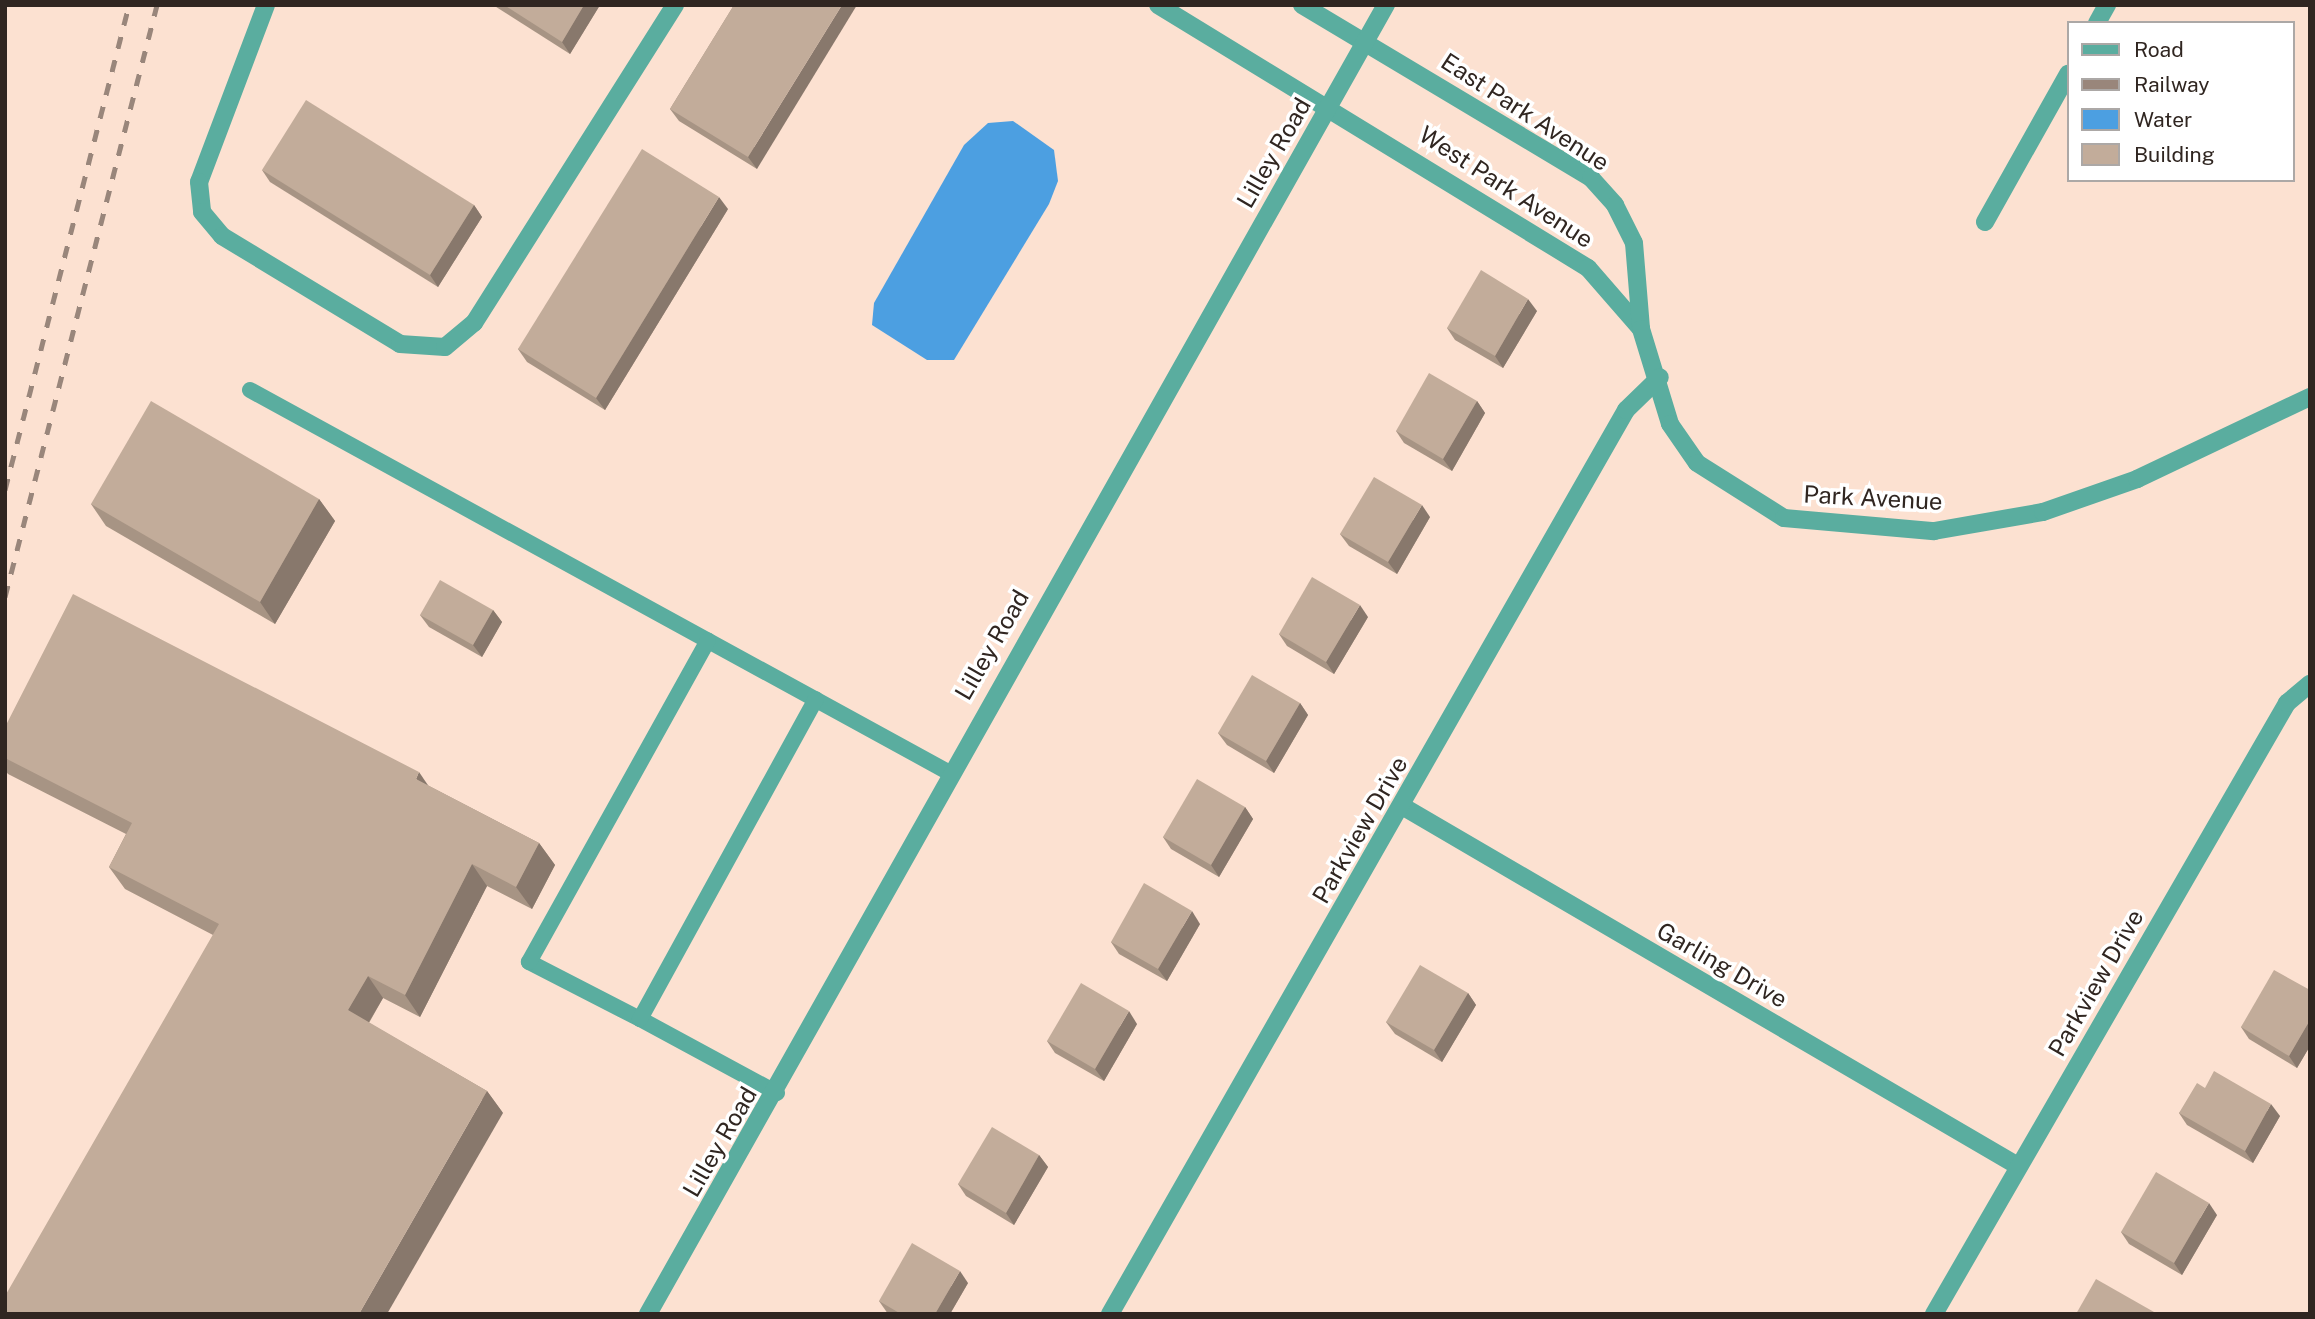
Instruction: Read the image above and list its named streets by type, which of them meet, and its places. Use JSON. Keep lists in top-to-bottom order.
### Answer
{
  "streets": {
    "street": [
      "East Park Avenue",
      "Lilley Road",
      "West Park Avenue",
      "Park Avenue",
      "Parkview Drive",
      "Garling Drive"
    ]
  },
  "crossings": [
    ["East Park Avenue", "Lilley Road"],
    ["East Park Avenue", "West Park Avenue"],
    ["East Park Avenue", "Park Avenue"],
    ["Lilley Road", "West Park Avenue"],
    ["West Park Avenue", "Park Avenue"],
    ["Park Avenue", "Parkview Drive"],
    ["Parkview Drive", "Garling Drive"]
  ],
  "legend": [
    "Road",
    "Railway",
    "Water",
    "Building"
  ]
}
